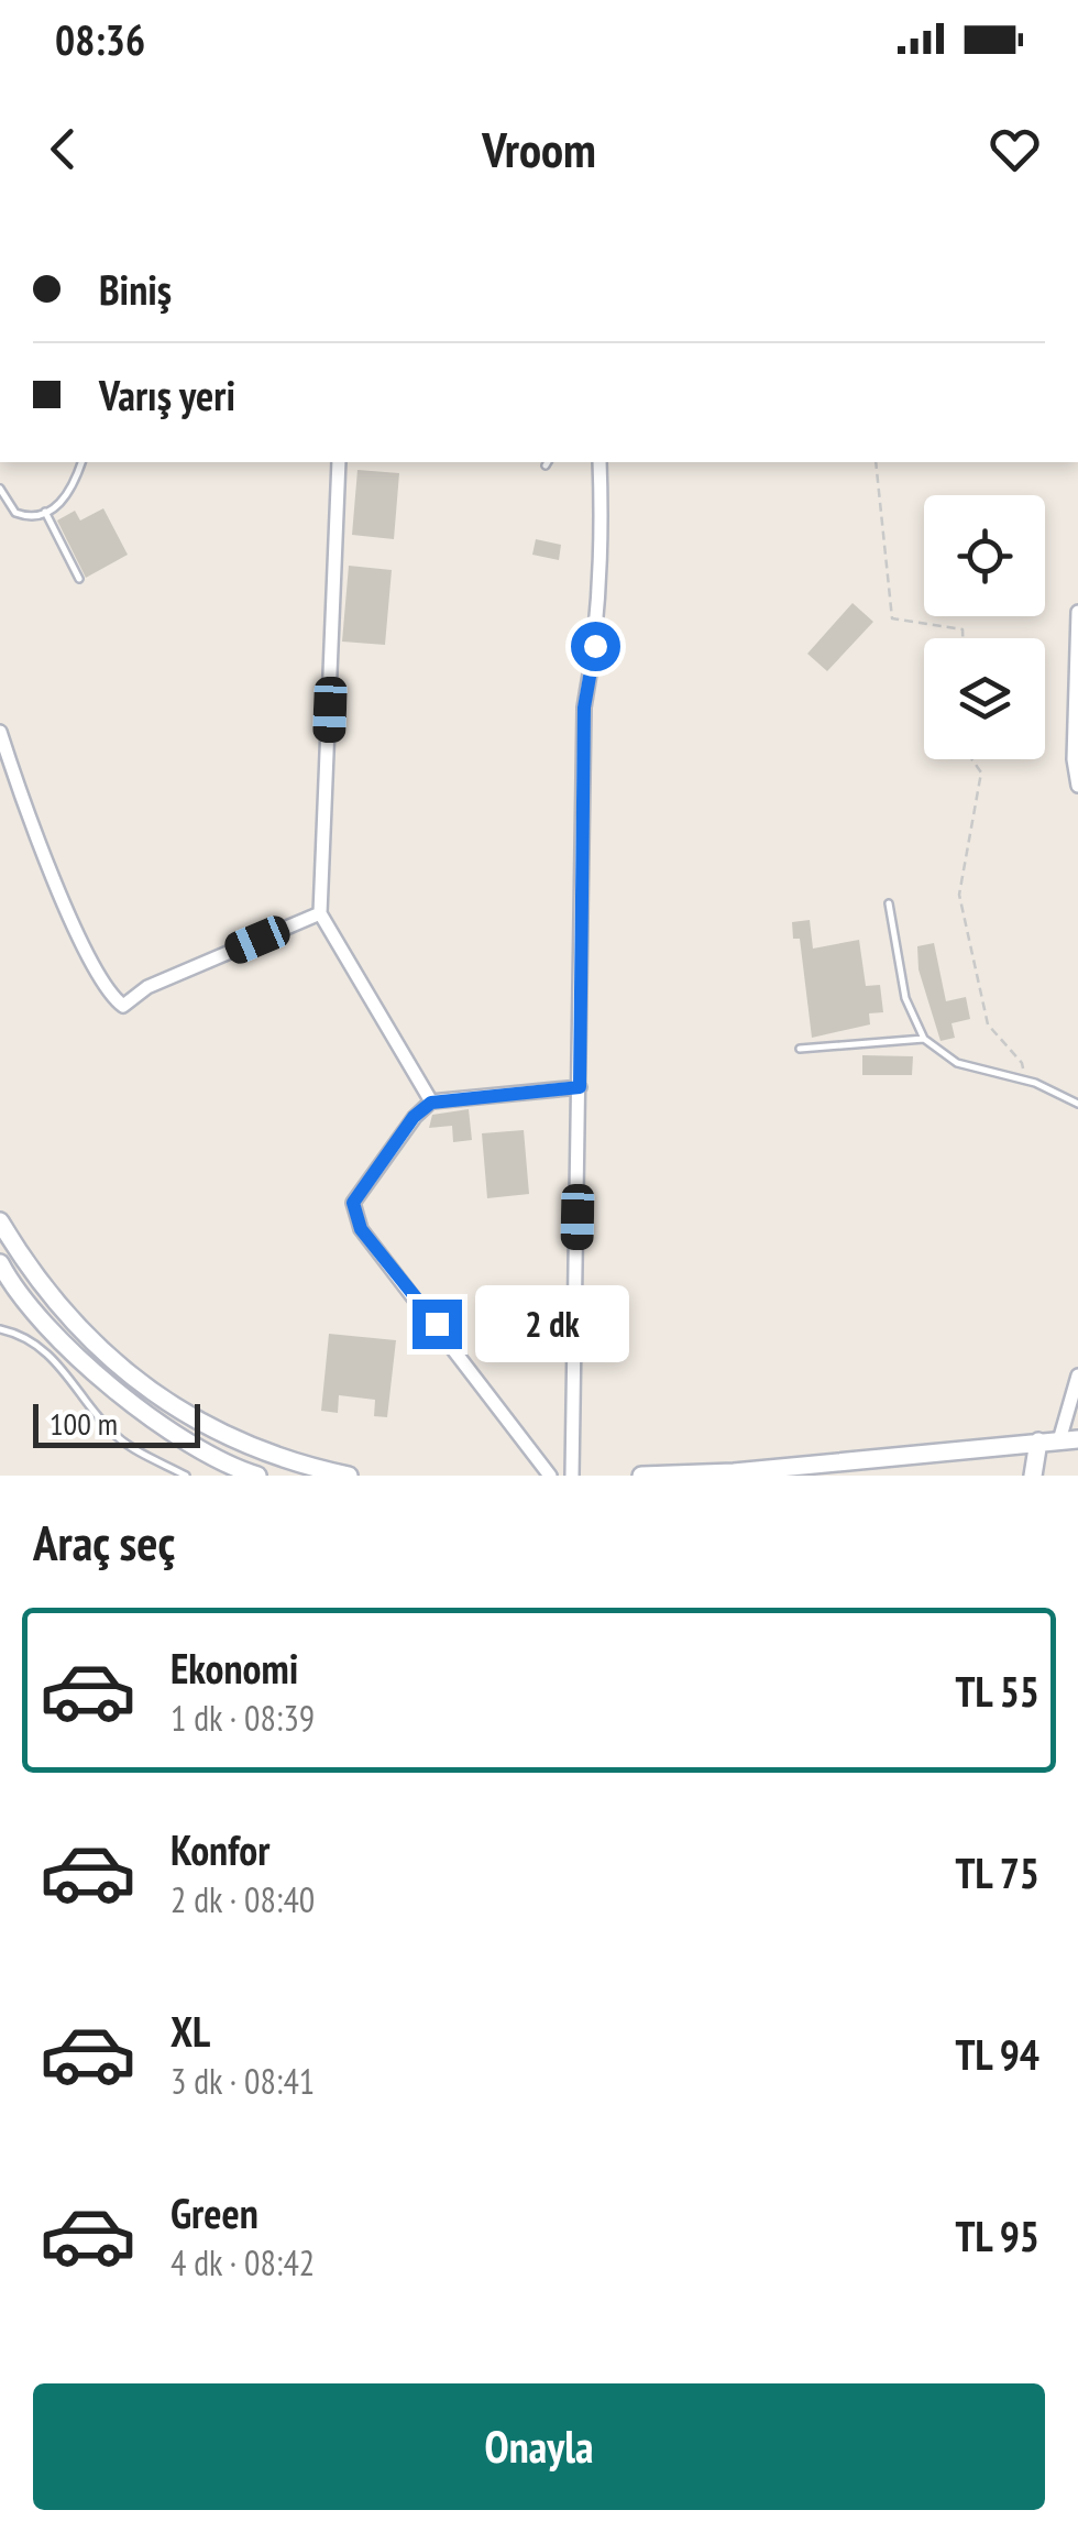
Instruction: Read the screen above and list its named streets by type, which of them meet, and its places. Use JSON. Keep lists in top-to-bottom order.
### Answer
{
  "scale_bar": "100 m",
  "page": {
    "status": "08:36",
    "header": "Vroom",
    "banner": ["Biniş", "Varış yeri"],
    "bubble": "2 dk",
    "scale": "100 m",
    "heading": "Araç seç",
    "list": [
      {
        "name": "Ekonomi",
        "note": "1 dk · 08:39",
        "value": "TL 55"
      },
      {
        "name": "Konfor",
        "note": "2 dk · 08:40",
        "value": "TL 75"
      },
      {
        "name": "XL",
        "note": "3 dk · 08:41",
        "value": "TL 94"
      },
      {
        "name": "Green",
        "note": "4 dk · 08:42",
        "value": "TL 95"
      }
    ],
    "buttons": "Onayla"
  }
}
